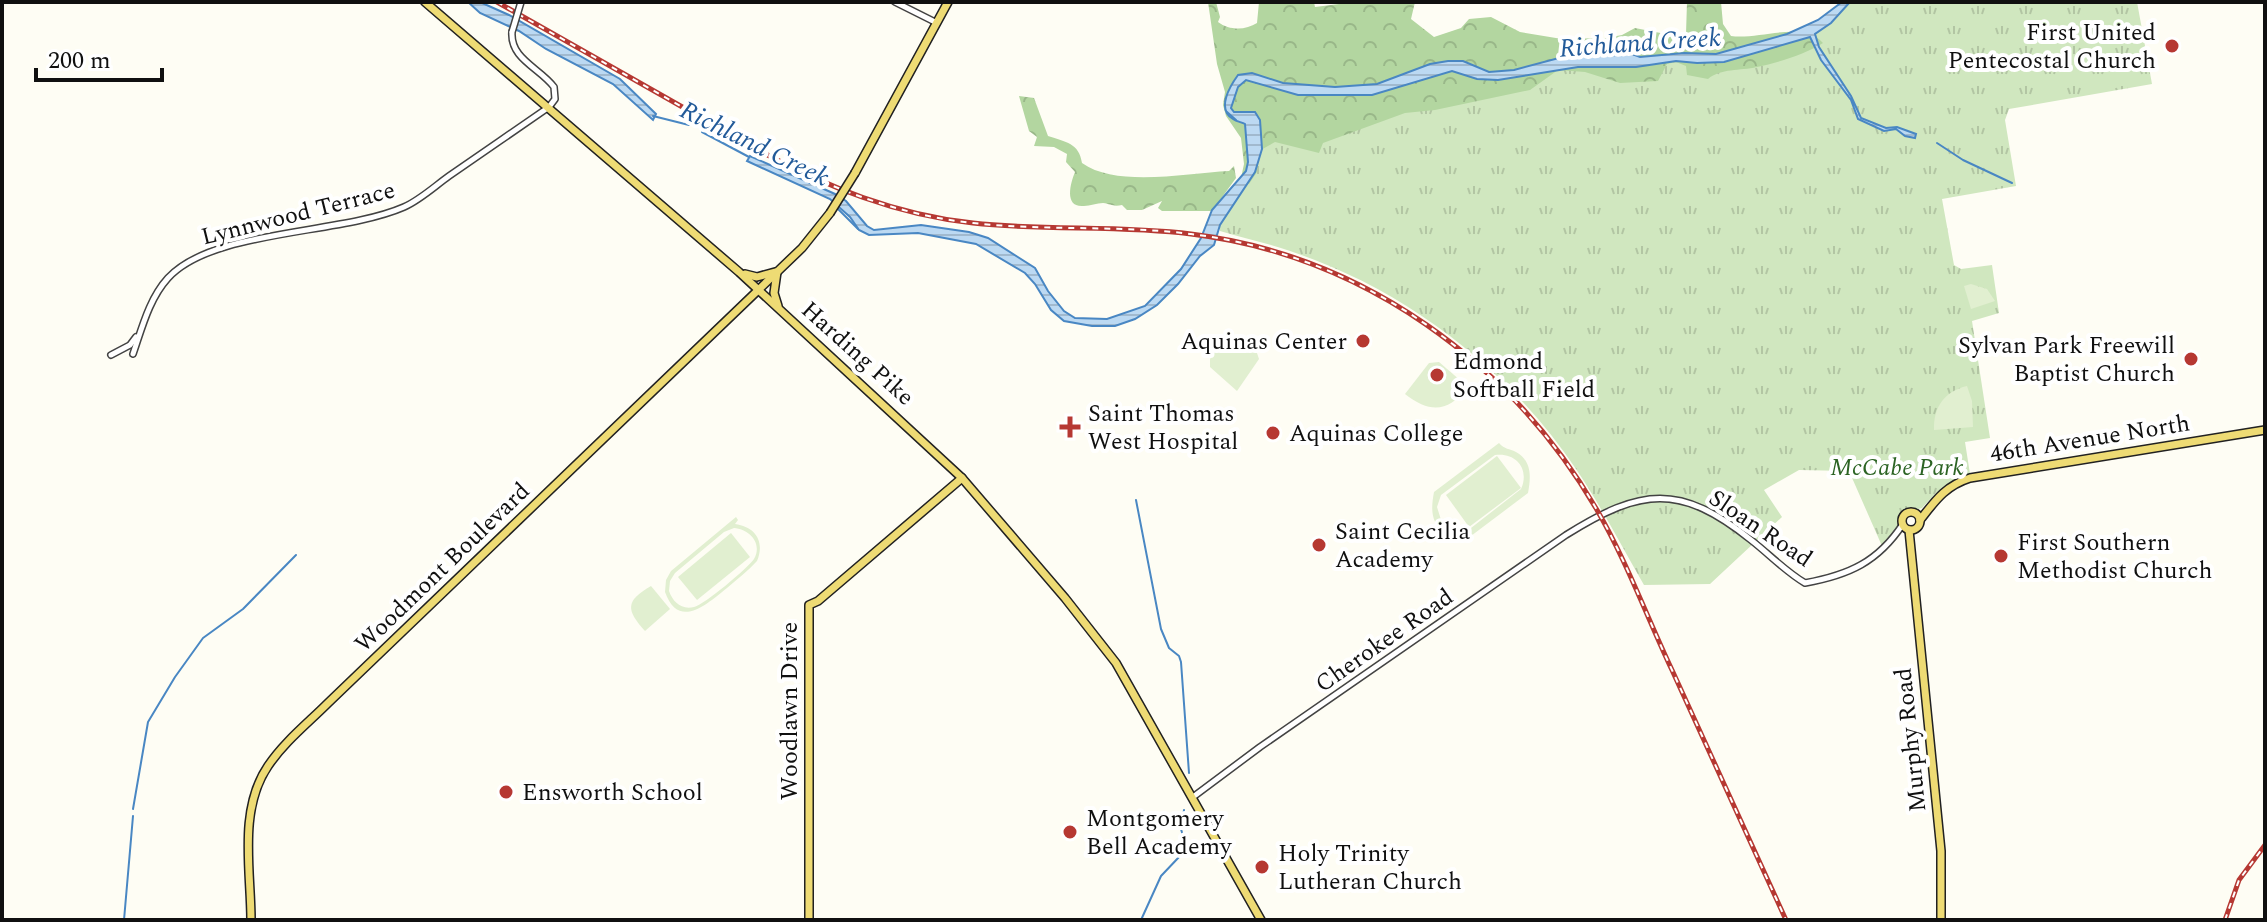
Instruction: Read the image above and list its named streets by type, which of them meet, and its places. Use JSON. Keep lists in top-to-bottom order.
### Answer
{
  "streets": {
    "main road": [
      "Harding Pike",
      "46th Avenue North",
      "Woodmont Boulevard",
      "Woodlawn Drive",
      "Murphy Road"
    ],
    "street": ["Lynnwood Terrace", "Sloan Road", "Cherokee Road"]
  },
  "crossings": [
    ["Lynnwood Terrace", "Harding Pike"],
    ["Harding Pike", "Woodmont Boulevard"],
    ["Harding Pike", "Cherokee Road"],
    ["Harding Pike", "Woodlawn Drive"],
    ["46th Avenue North", "Sloan Road"],
    ["46th Avenue North", "Murphy Road"],
    ["Sloan Road", "Cherokee Road"],
    ["Sloan Road", "Murphy Road"]
  ],
  "water": ["Richland Creek"],
  "parks": ["McCabe Park"],
  "places": {
    "other": [
      "First United Pentecostal Church",
      "Aquinas Center",
      "Sylvan Park Freewill Baptist Church",
      "Edmond Softball Field",
      "Aquinas College",
      "Saint Cecilia Academy",
      "First Southern Methodist Church",
      "Ensworth School",
      "Montgomery Bell Academy",
      "Holy Trinity Lutheran Church"
    ],
    "health": ["Saint Thomas West Hospital"]
  },
  "scale_bar": "200 m"
}
